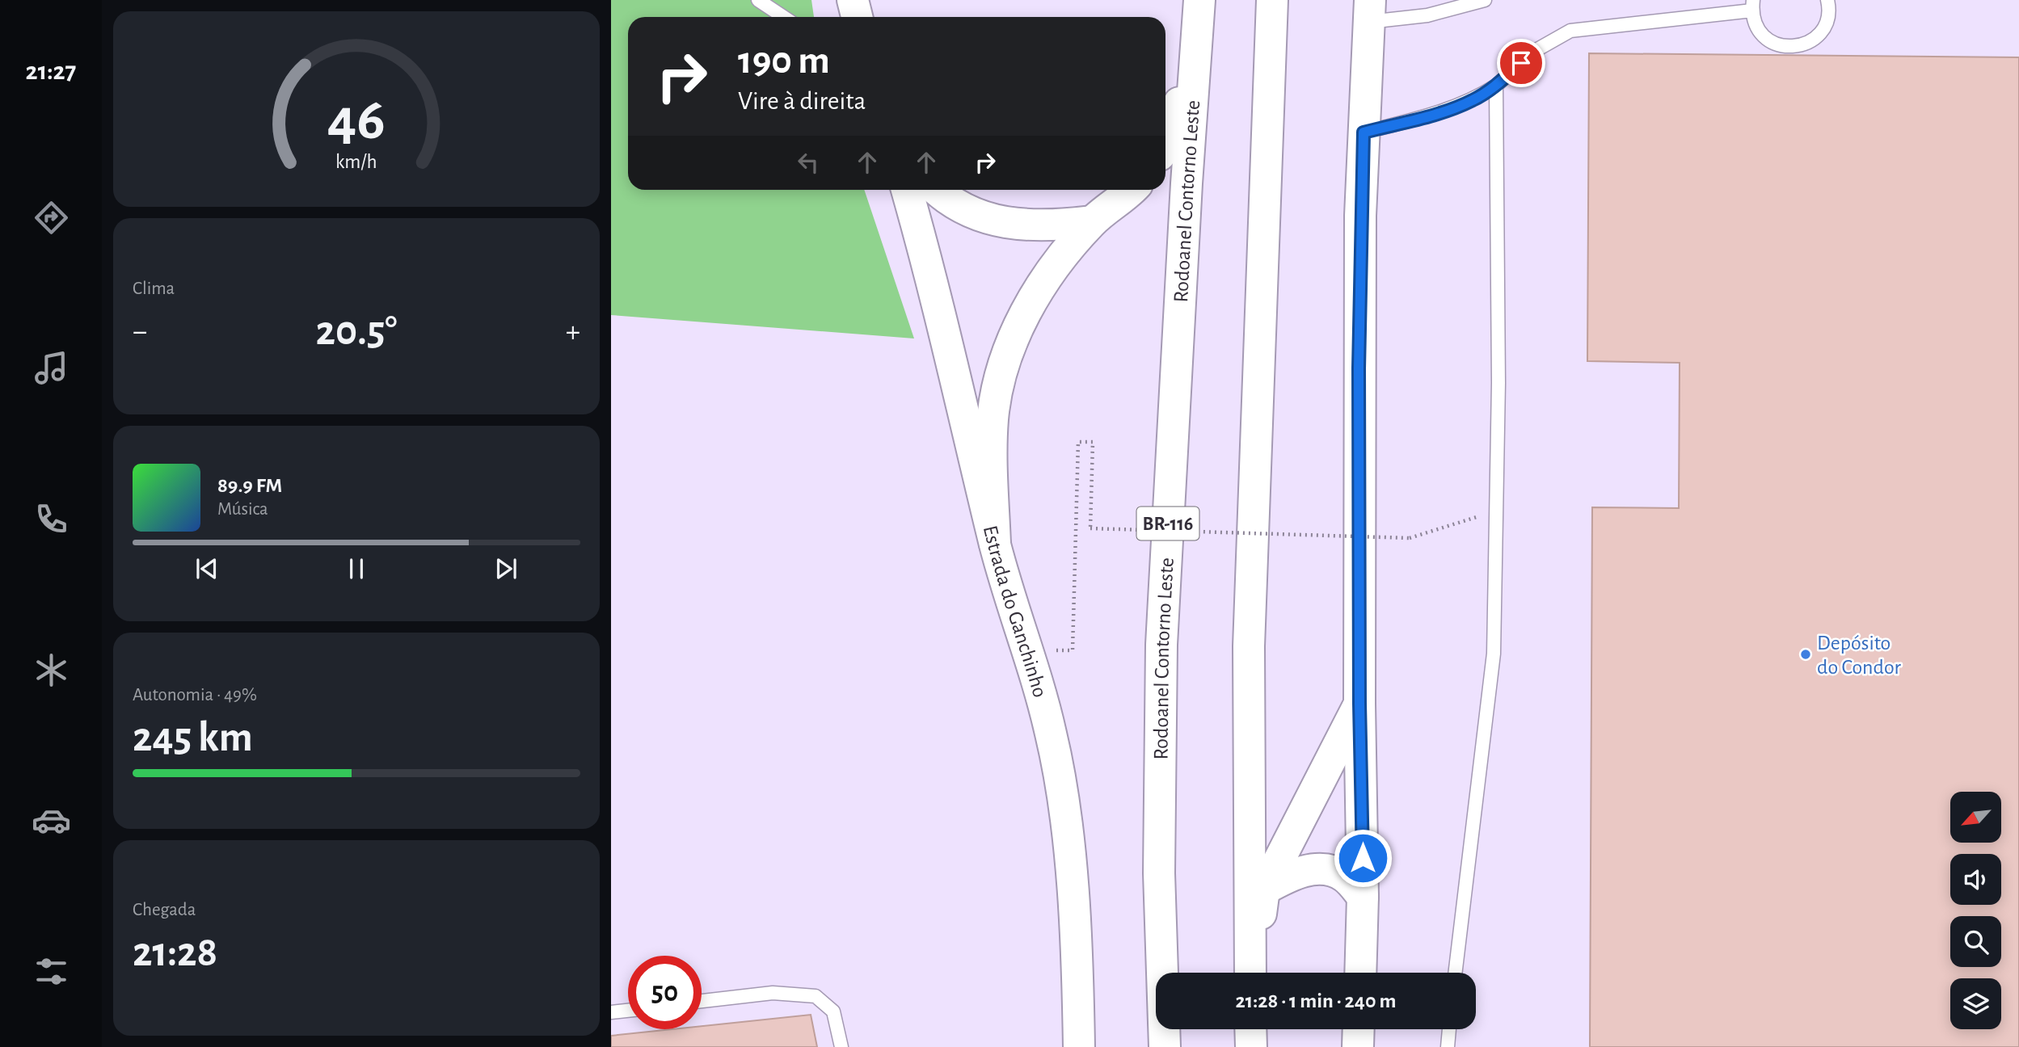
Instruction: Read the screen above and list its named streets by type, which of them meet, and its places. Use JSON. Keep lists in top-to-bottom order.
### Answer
{
  "streets": {
    "main road": ["Rodoanel Contorno Leste", "BR-116", "Estrada do Ganchinho"]
  },
  "places": ["Depósito do Condor"],
  "north": "bottom left",
  "page": {
    "tabs": "21:27",
    "turn": ["190 m", "Vire à direita"],
    "tile": [
      "Clima",
      ["Autonomia · 49%", "245 km"],
      ["Chegada", "21:28"]
    ],
    "heat": ["−", "20.5°", "+"],
    "song": ["89.9 FM", "Música"],
    "limit": "50",
    "trip": "21:28 · 1 min · 240 m",
    "gauge": ["46", "km/h"]
  }
}
